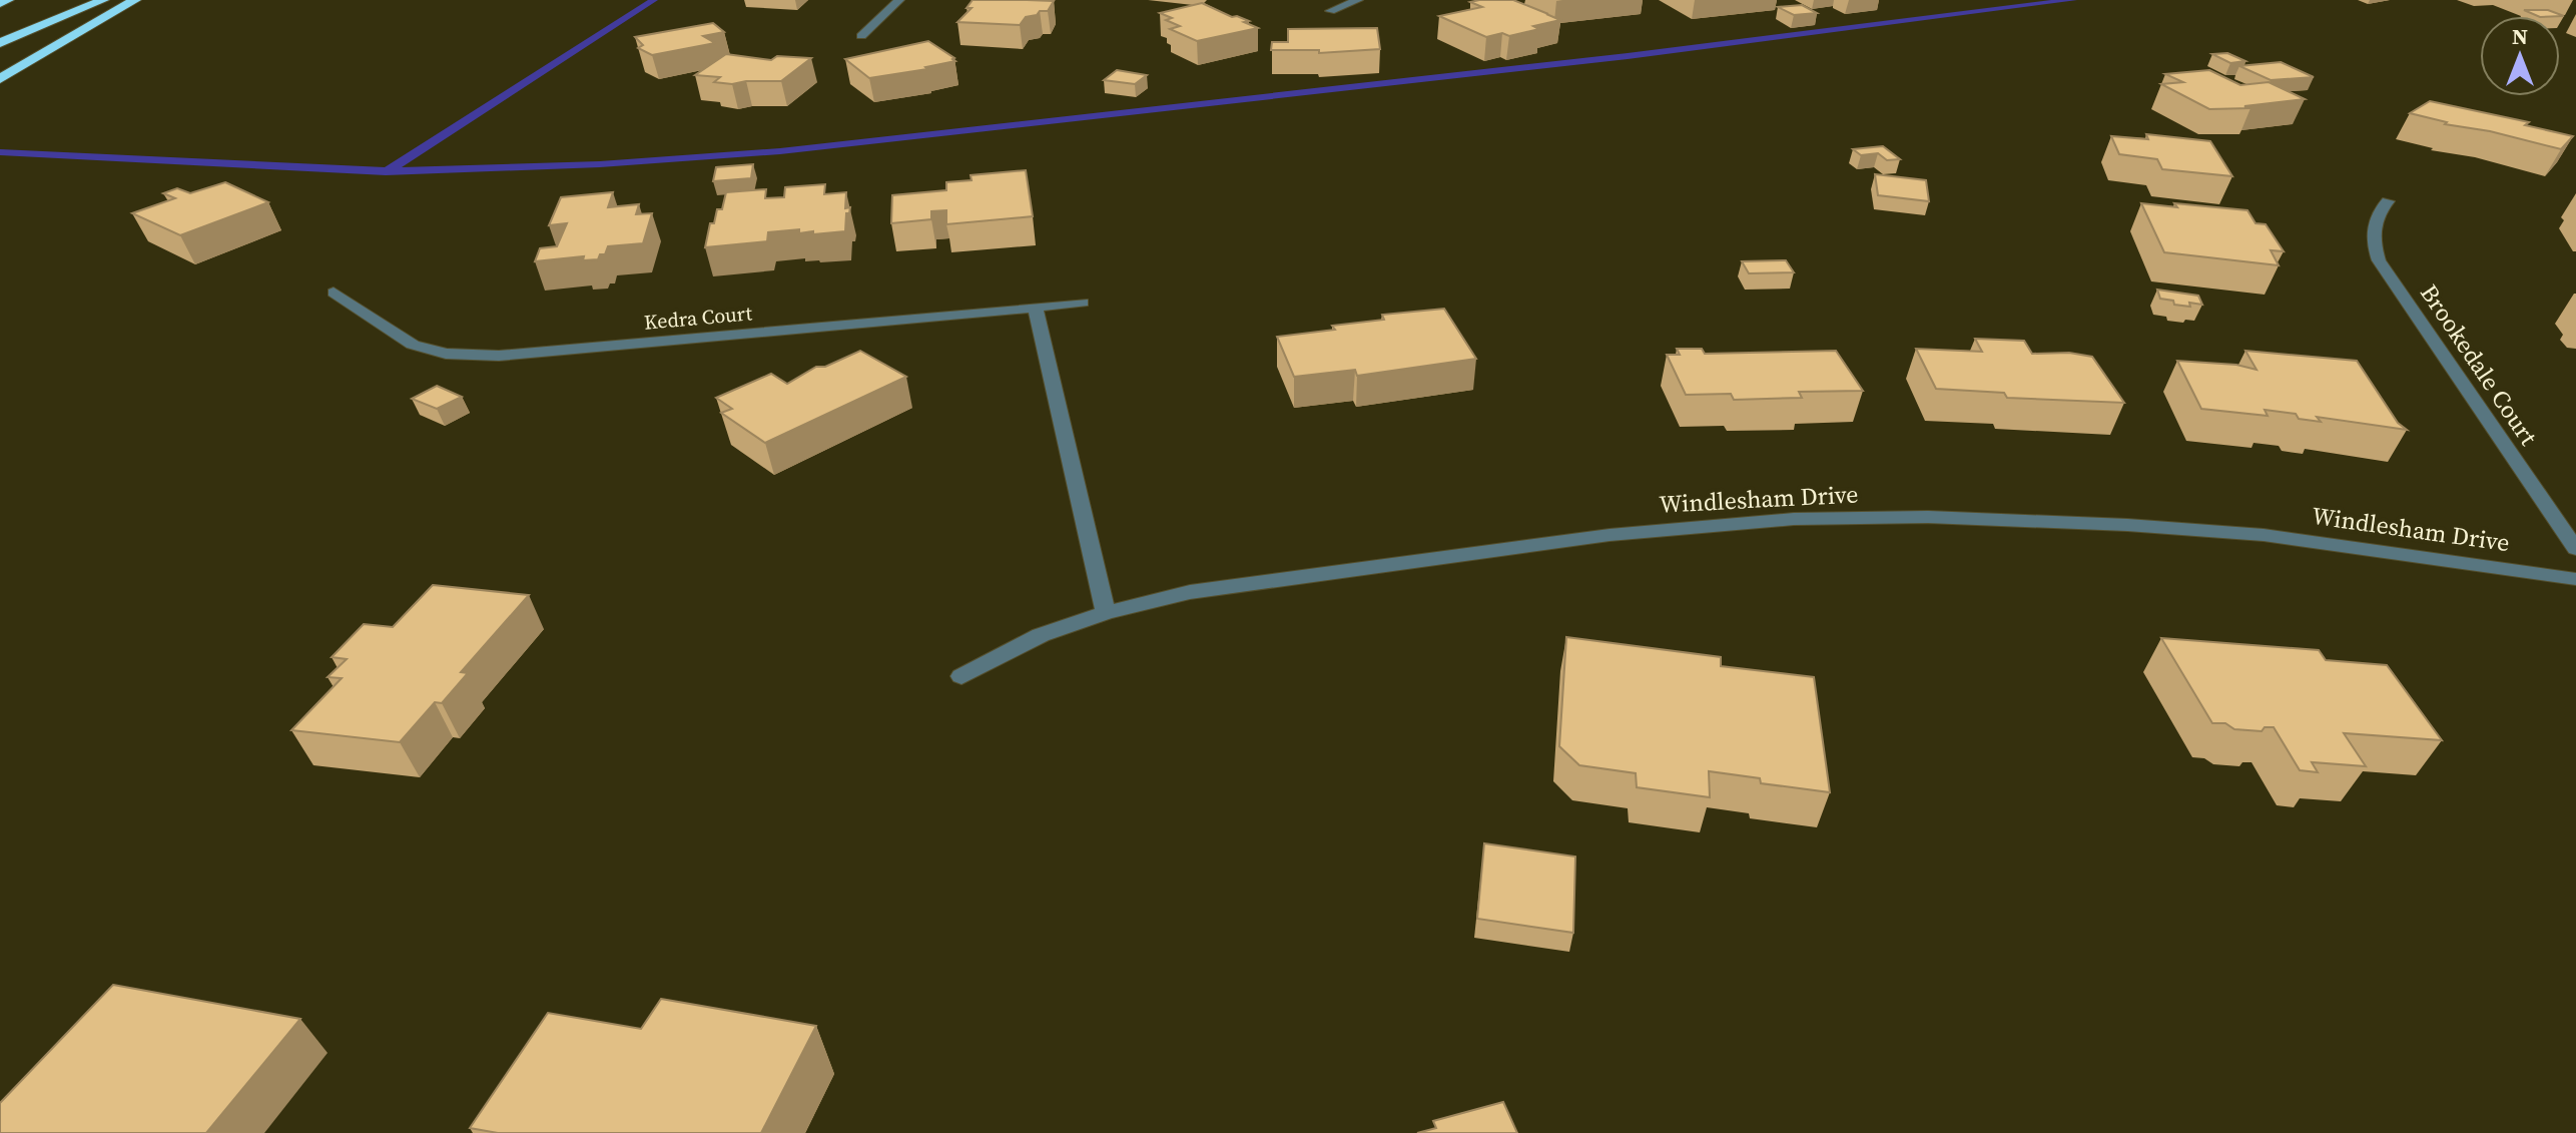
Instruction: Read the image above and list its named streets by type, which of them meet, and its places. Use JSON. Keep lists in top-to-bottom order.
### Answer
{
  "streets": {
    "street": ["Kedra Court", "Brookedale Court", "Windlesham Drive"]
  },
  "north": "top"
}
